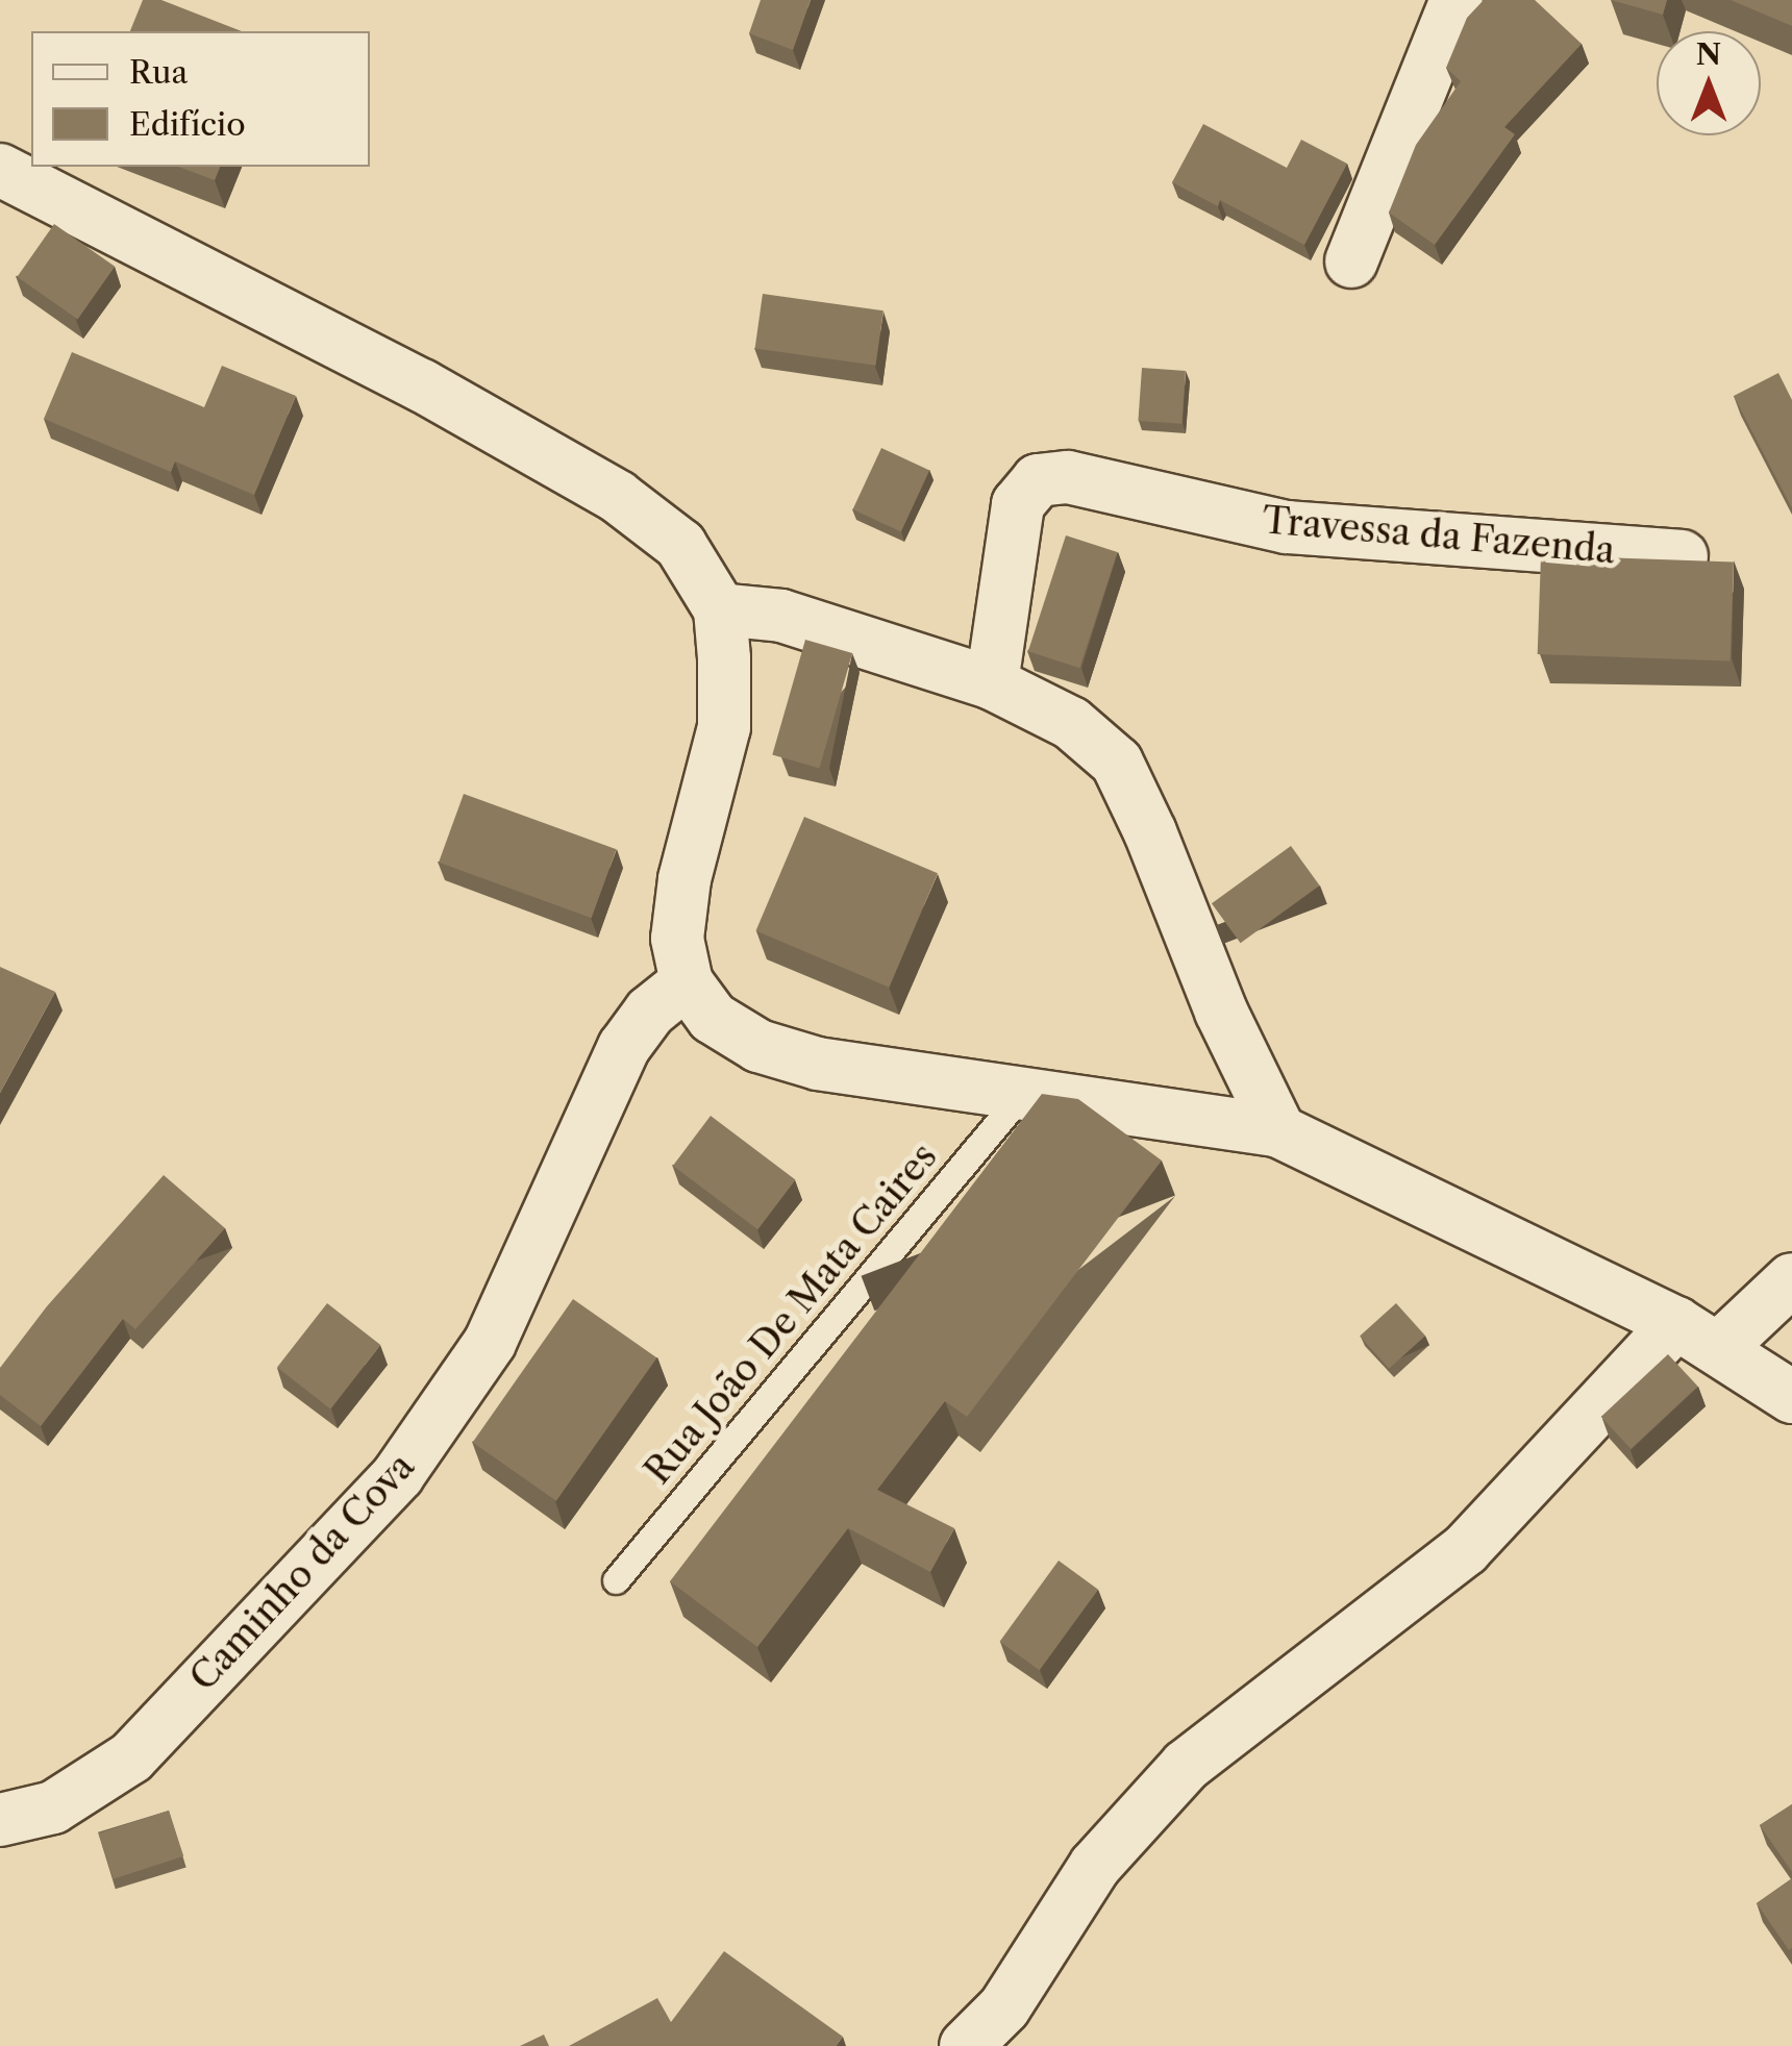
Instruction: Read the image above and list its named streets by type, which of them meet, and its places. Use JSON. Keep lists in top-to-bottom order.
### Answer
{
  "streets": {
    "street": ["Travessa da Fazenda", "Caminho da Cova"],
    "lane": ["Rua João De Mata Caires"]
  },
  "legend": ["Rua", "Edifício"],
  "north": "top"
}
